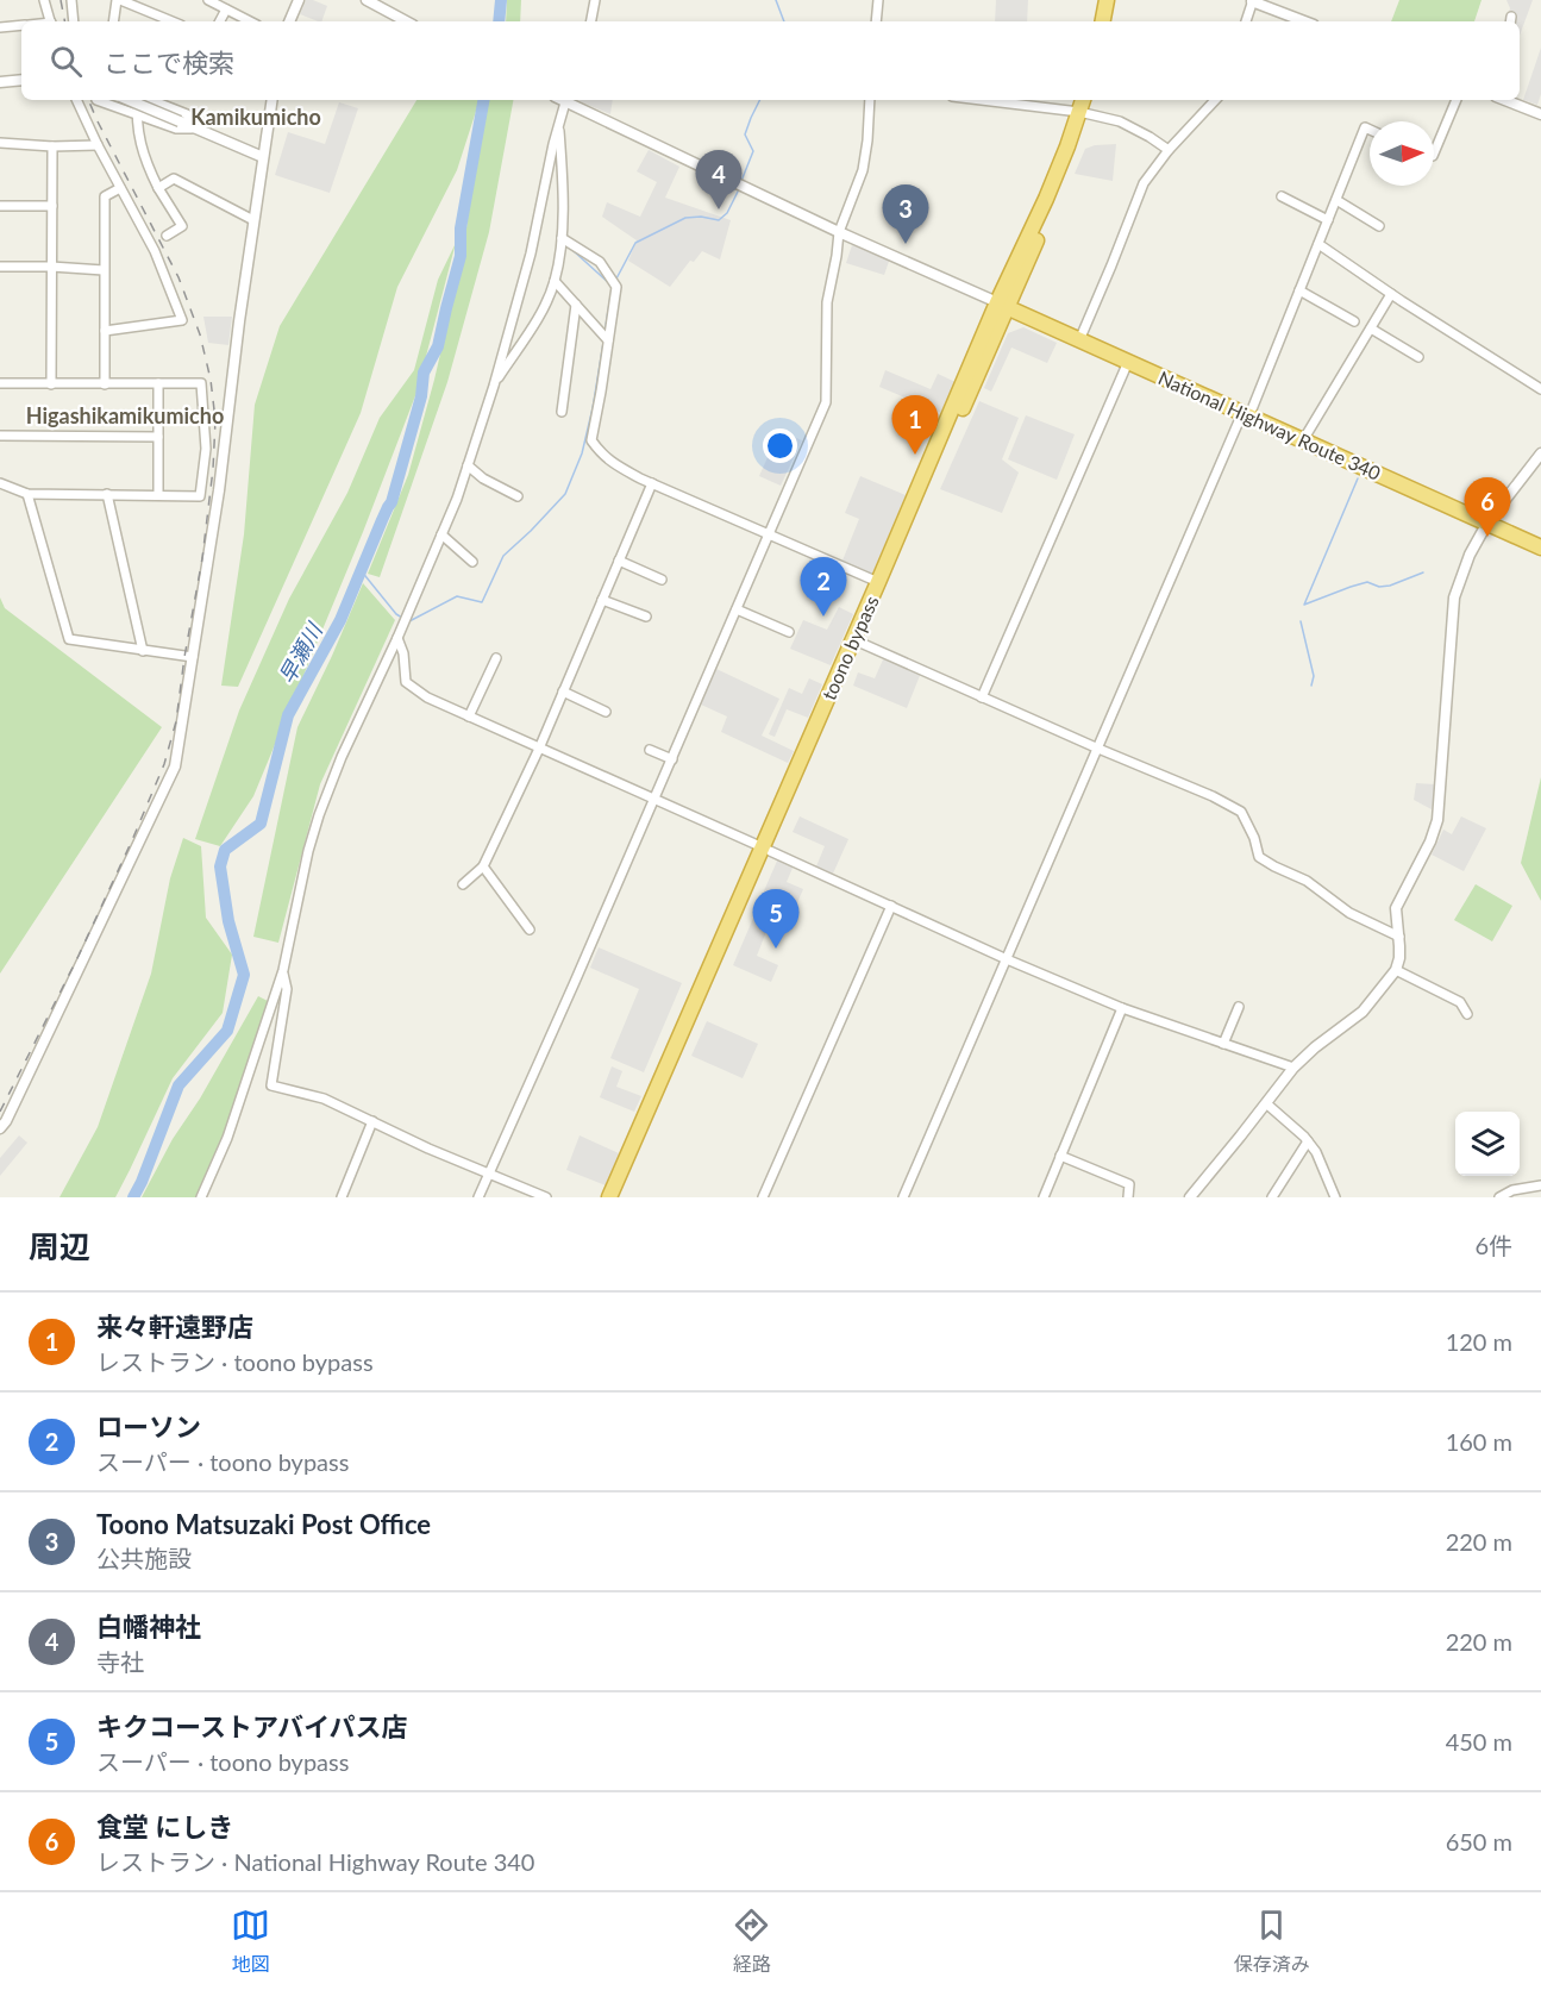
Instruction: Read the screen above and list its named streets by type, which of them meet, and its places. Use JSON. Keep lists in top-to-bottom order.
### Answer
{
  "streets": {
    "highway": ["National Highway Route 340", "toono bypass"]
  },
  "crossings": [
    ["National Highway Route 340", "toono bypass"]
  ],
  "districts": ["Kamikumicho", "Higashikamikumicho"],
  "water": ["早瀬川"],
  "north": "right",
  "page": {
    "search": "ここで検索",
    "pins": [
      "4",
      "3",
      "1",
      "6",
      "2",
      "5"
    ],
    "heading": ["周辺", "6件"],
    "list": [
      {
        "mark": "1",
        "name": "来々軒遠野店",
        "note": "レストラン · toono bypass",
        "value": "120 m"
      },
      {
        "mark": "2",
        "name": "ローソン",
        "note": "スーパー · toono bypass",
        "value": "160 m"
      },
      {
        "mark": "3",
        "name": "Toono Matsuzaki Post Office",
        "note": "公共施設",
        "value": "220 m"
      },
      {
        "mark": "4",
        "name": "白幡神社",
        "note": "寺社",
        "value": "220 m"
      },
      {
        "mark": "5",
        "name": "キクコーストアバイパス店",
        "note": "スーパー · toono bypass",
        "value": "450 m"
      },
      {
        "mark": "6",
        "name": "食堂 にしき",
        "note": "レストラン · National Highway Route 340",
        "value": "650 m"
      }
    ],
    "nav": ["地図", "経路", "保存済み"]
  }
}
